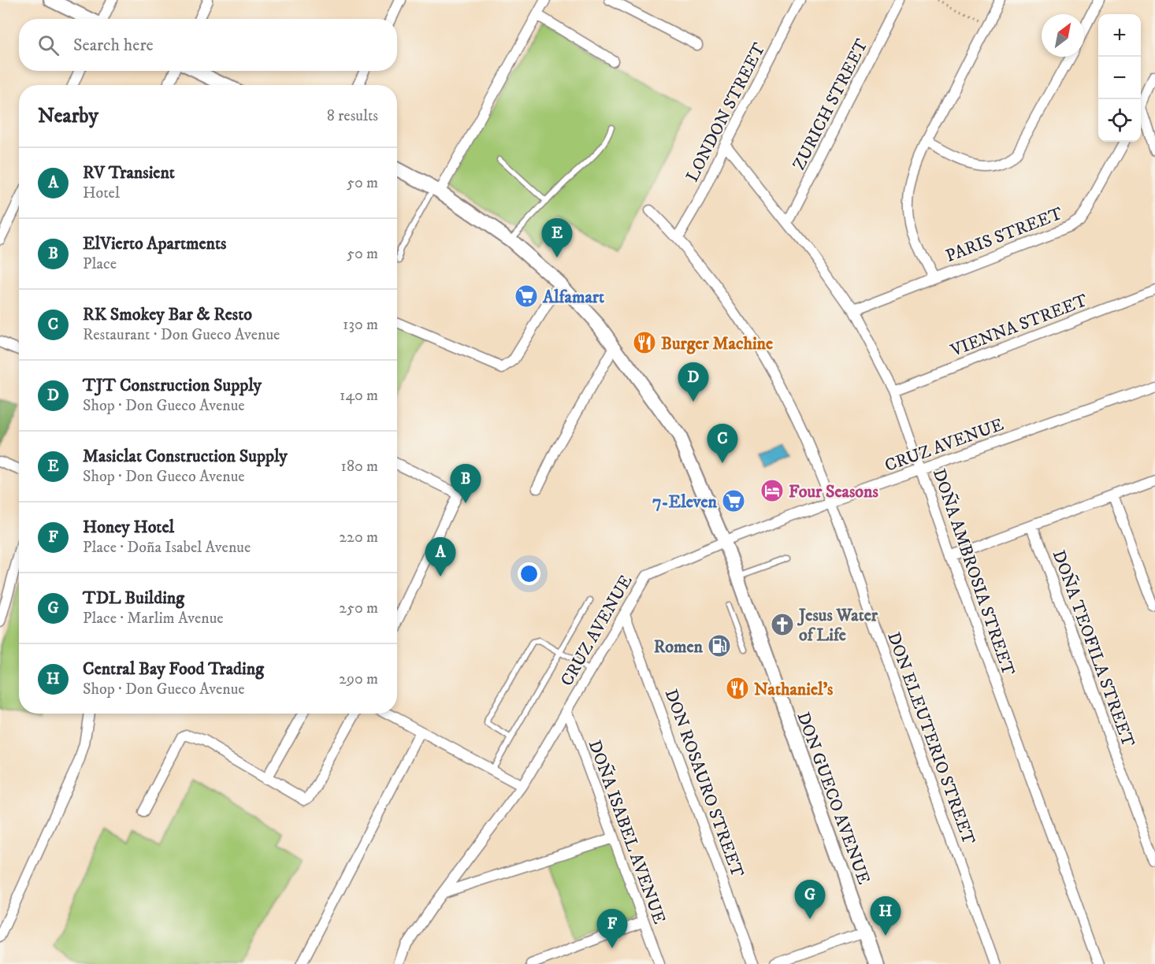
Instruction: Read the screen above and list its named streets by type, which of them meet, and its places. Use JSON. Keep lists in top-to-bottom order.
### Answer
{
  "streets": {
    "main road": ["DON GUECO AVENUE"],
    "street": [
      "ZURICH STREET",
      "LONDON STREET",
      "PARIS STREET",
      "VIENNA STREET",
      "CRUZ AVENUE",
      "DOÑA AMBROSIA STREET",
      "DOÑA TEOFILA STREET",
      "DON ELEUTERIO STREET",
      "DON ROSAURO STREET",
      "DOÑA ISABEL AVENUE"
    ]
  },
  "crossings": [
    ["ZURICH STREET", "DOÑA AMBROSIA STREET"],
    ["LONDON STREET", "DOÑA AMBROSIA STREET"],
    ["LONDON STREET", "DON ELEUTERIO STREET"],
    ["PARIS STREET", "DOÑA AMBROSIA STREET"],
    ["VIENNA STREET", "DOÑA AMBROSIA STREET"],
    ["CRUZ AVENUE", "DOÑA AMBROSIA STREET"],
    ["CRUZ AVENUE", "DON ELEUTERIO STREET"],
    ["CRUZ AVENUE", "DON ROSAURO STREET"],
    ["CRUZ AVENUE", "DON GUECO AVENUE"],
    ["CRUZ AVENUE", "DOÑA ISABEL AVENUE"]
  ],
  "places": {
    "supermarket": ["Alfamart", "7-Eleven"],
    "restaurant": ["Burger Machine", "Nathaniel's"],
    "hotel": ["Four Seasons"],
    "church": ["Jesus Water of Life"],
    "fuel station": ["Romen"]
  },
  "north": "top right",
  "page": {
    "map_buttons": ["+", "−"],
    "search": "Search here",
    "heading": ["Nearby", "8 results"],
    "list": [
      {
        "mark": "A",
        "name": "RV Transient",
        "note": "Hotel",
        "value": "50 m"
      },
      {
        "mark": "B",
        "name": "ElVierto Apartments",
        "note": "Place",
        "value": "50 m"
      },
      {
        "mark": "C",
        "name": "RK Smokey Bar & Resto",
        "note": "Restaurant · Don Gueco Avenue",
        "value": "130 m"
      },
      {
        "mark": "D",
        "name": "TJT Construction Supply",
        "note": "Shop · Don Gueco Avenue",
        "value": "140 m"
      },
      {
        "mark": "E",
        "name": "Masiclat Construction Supply",
        "note": "Shop · Don Gueco Avenue",
        "value": "180 m"
      },
      {
        "mark": "F",
        "name": "Honey Hotel",
        "note": "Place · Doña Isabel Avenue",
        "value": "220 m"
      },
      {
        "mark": "G",
        "name": "TDL Building",
        "note": "Place · Marlim Avenue",
        "value": "250 m"
      },
      {
        "mark": "H",
        "name": "Central Bay Food Trading",
        "note": "Shop · Don Gueco Avenue",
        "value": "290 m"
      }
    ],
    "pins": [
      "E",
      "D",
      "C",
      "B",
      "A",
      "G",
      "H",
      "F"
    ]
  }
}
